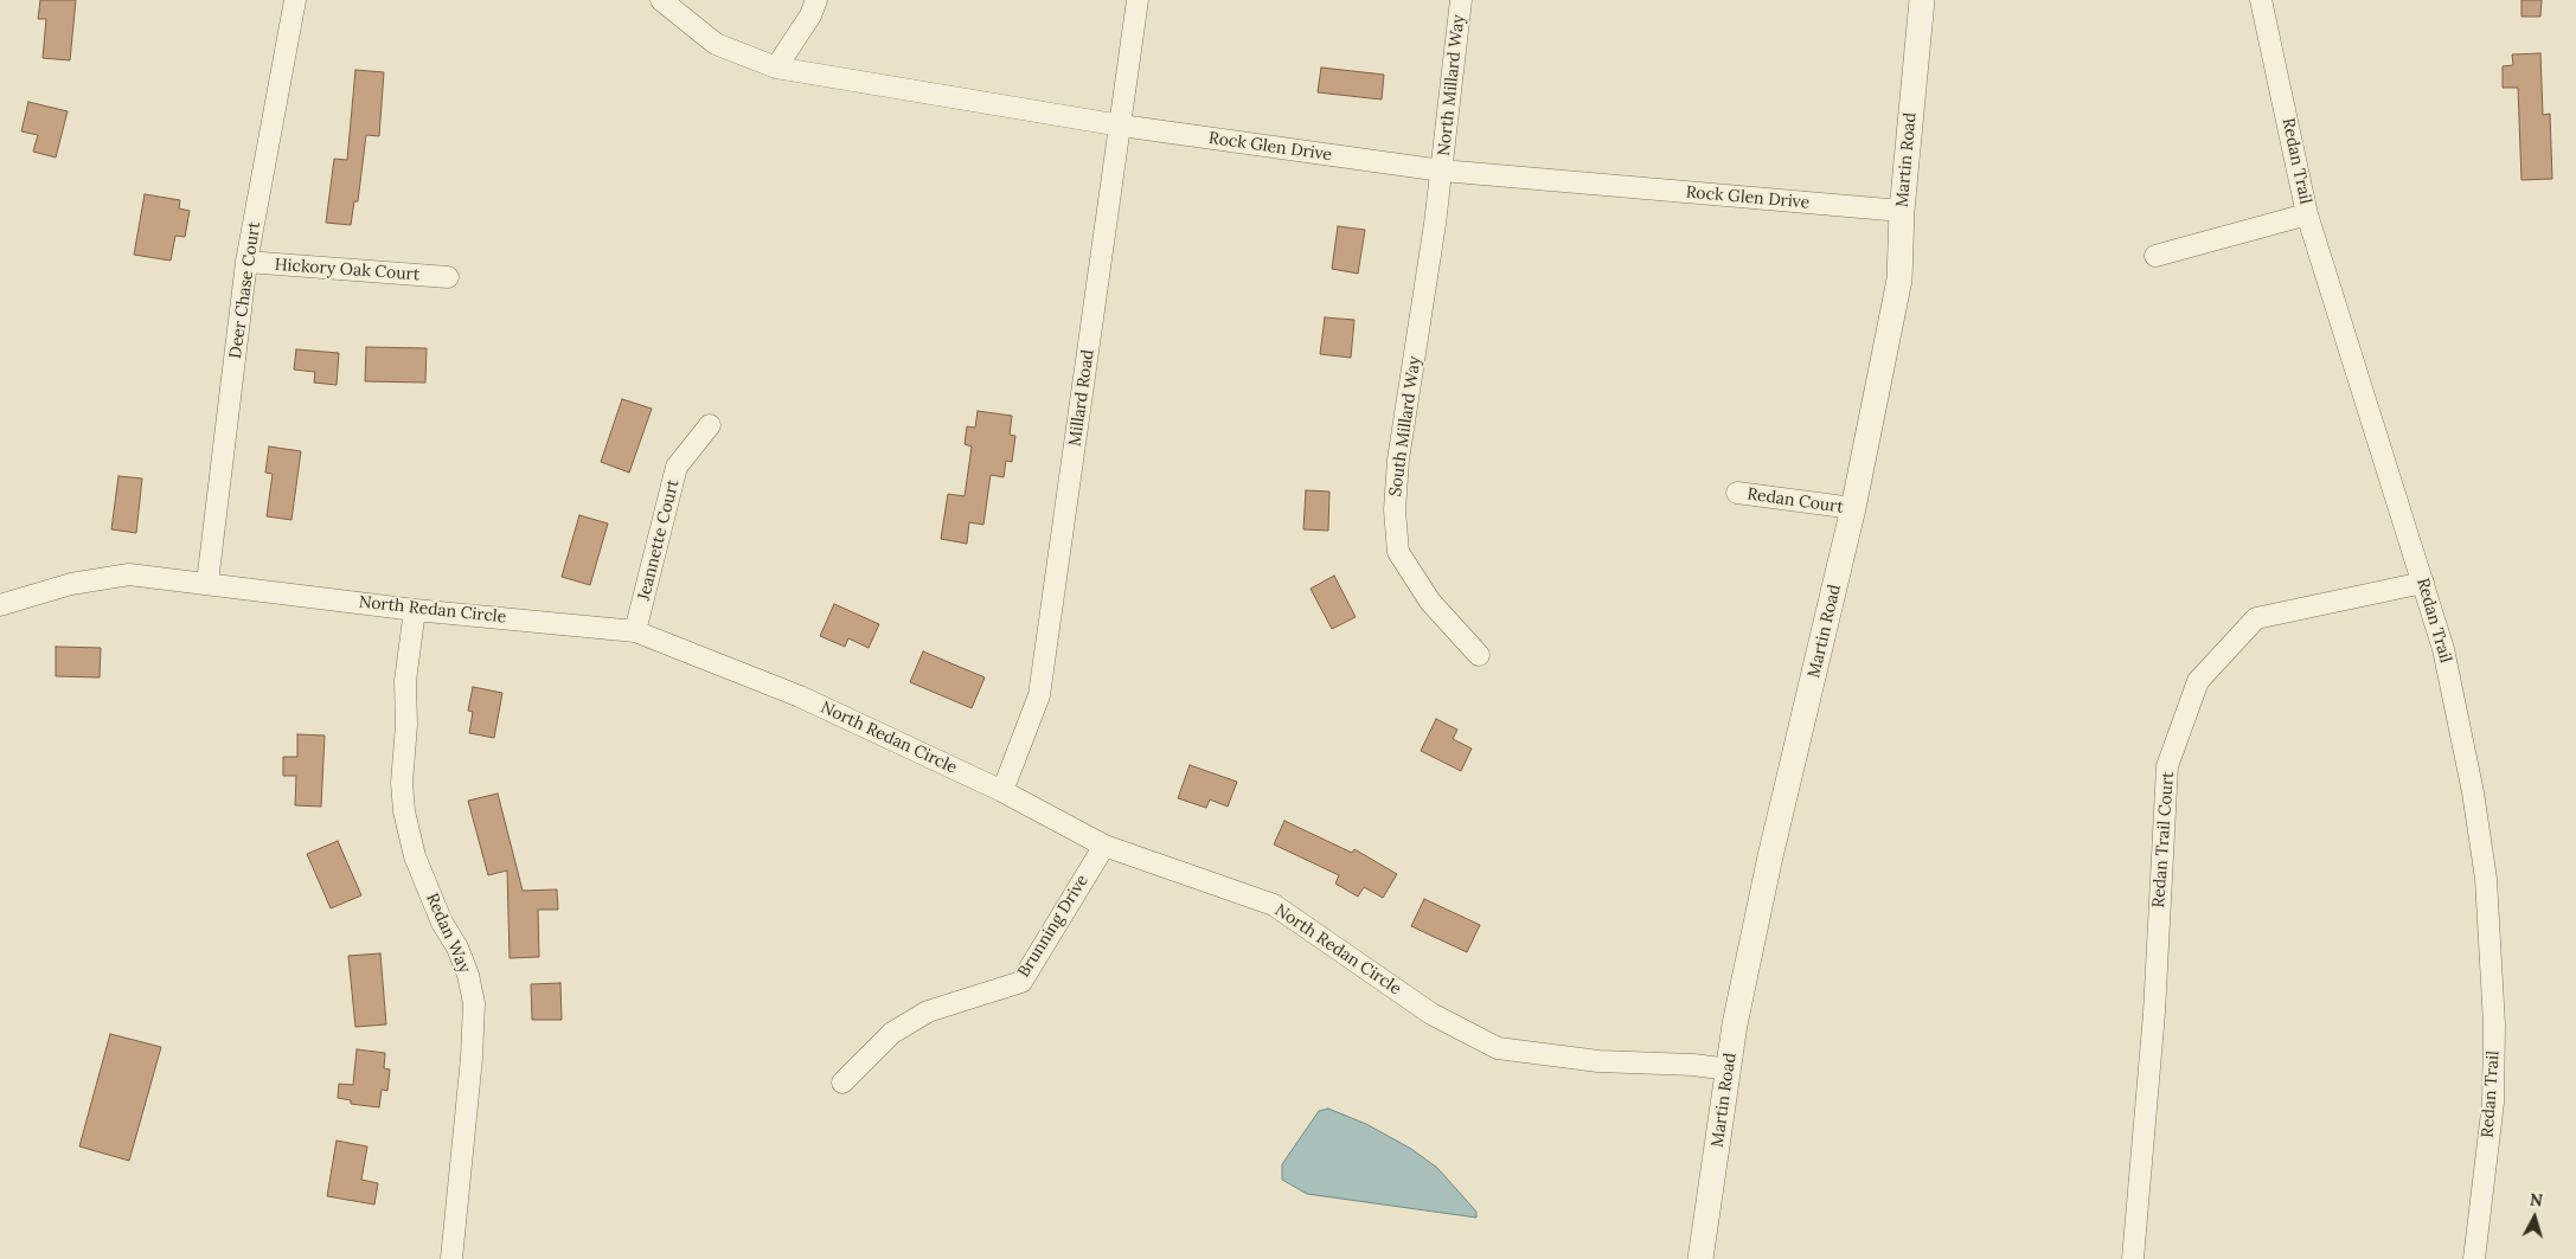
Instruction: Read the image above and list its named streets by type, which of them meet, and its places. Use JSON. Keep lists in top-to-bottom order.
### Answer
{
  "streets": {
    "street": [
      "North Millard Way",
      "Rock Glen Drive",
      "Martin Road",
      "Redan Trail",
      "Hickory Oak Court",
      "Deer Chase Court",
      "Millard Road",
      "South Millard Way",
      "Redan Court",
      "Jeannette Court",
      "North Redan Circle",
      "Redan Trail Court",
      "Brunning Drive",
      "Redan Way"
    ]
  },
  "crossings": [
    ["North Millard Way", "Rock Glen Drive"],
    ["North Millard Way", "South Millard Way"],
    ["Rock Glen Drive", "Martin Road"],
    ["Rock Glen Drive", "Millard Road"],
    ["Rock Glen Drive", "South Millard Way"],
    ["Martin Road", "Redan Court"],
    ["Martin Road", "North Redan Circle"],
    ["Redan Trail", "Redan Trail Court"],
    ["Hickory Oak Court", "Deer Chase Court"],
    ["Deer Chase Court", "North Redan Circle"],
    ["Millard Road", "North Redan Circle"],
    ["Jeannette Court", "North Redan Circle"],
    ["North Redan Circle", "Brunning Drive"],
    ["North Redan Circle", "Redan Way"]
  ],
  "north": "top"
}
